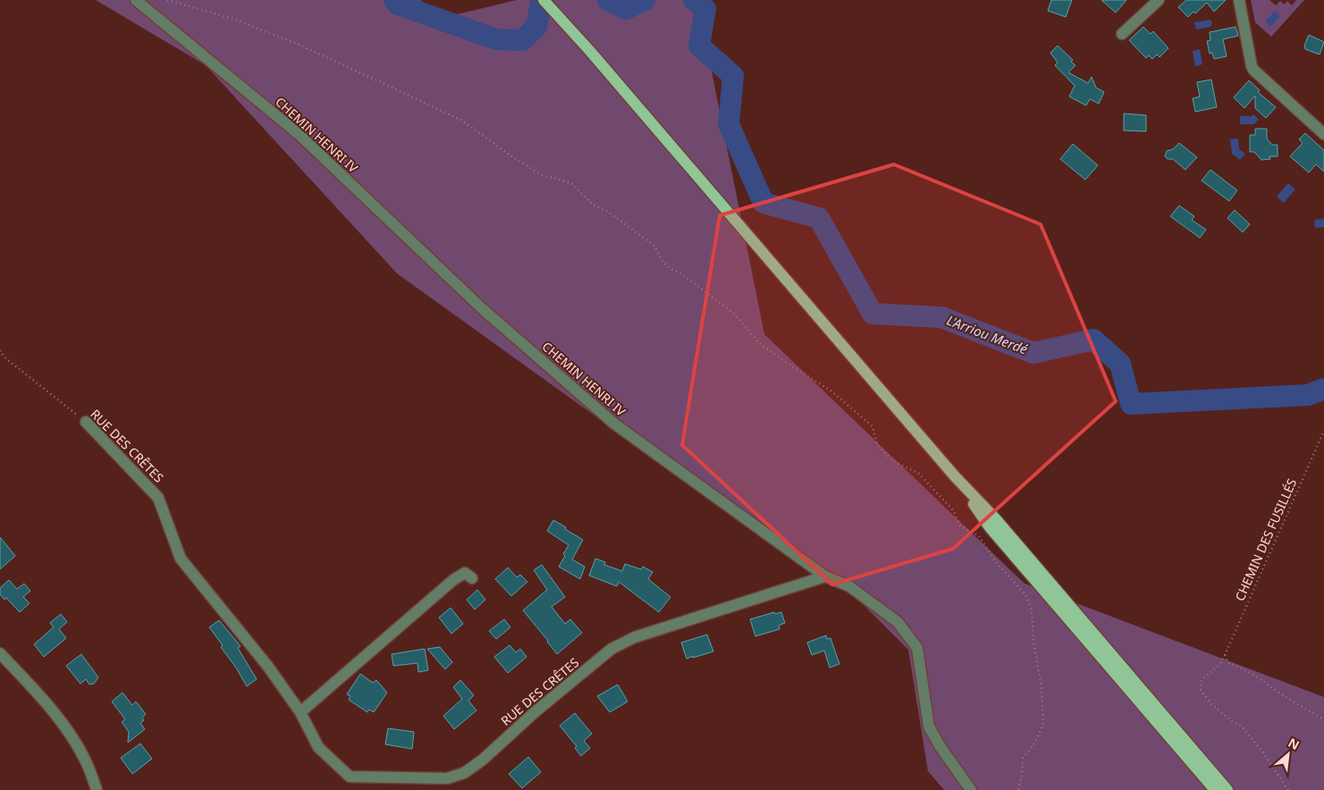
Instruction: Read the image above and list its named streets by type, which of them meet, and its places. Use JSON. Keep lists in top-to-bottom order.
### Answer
{
  "streets": {
    "street": ["CHEMIN HENRI IV", "RUE DES CRÊTES"],
    "path": ["CHEMIN DES FUSILLÉS"]
  },
  "crossings": [
    ["CHEMIN HENRI IV", "RUE DES CRÊTES"]
  ],
  "water": ["L'Arriou Merdé"],
  "north": "top right"
}
